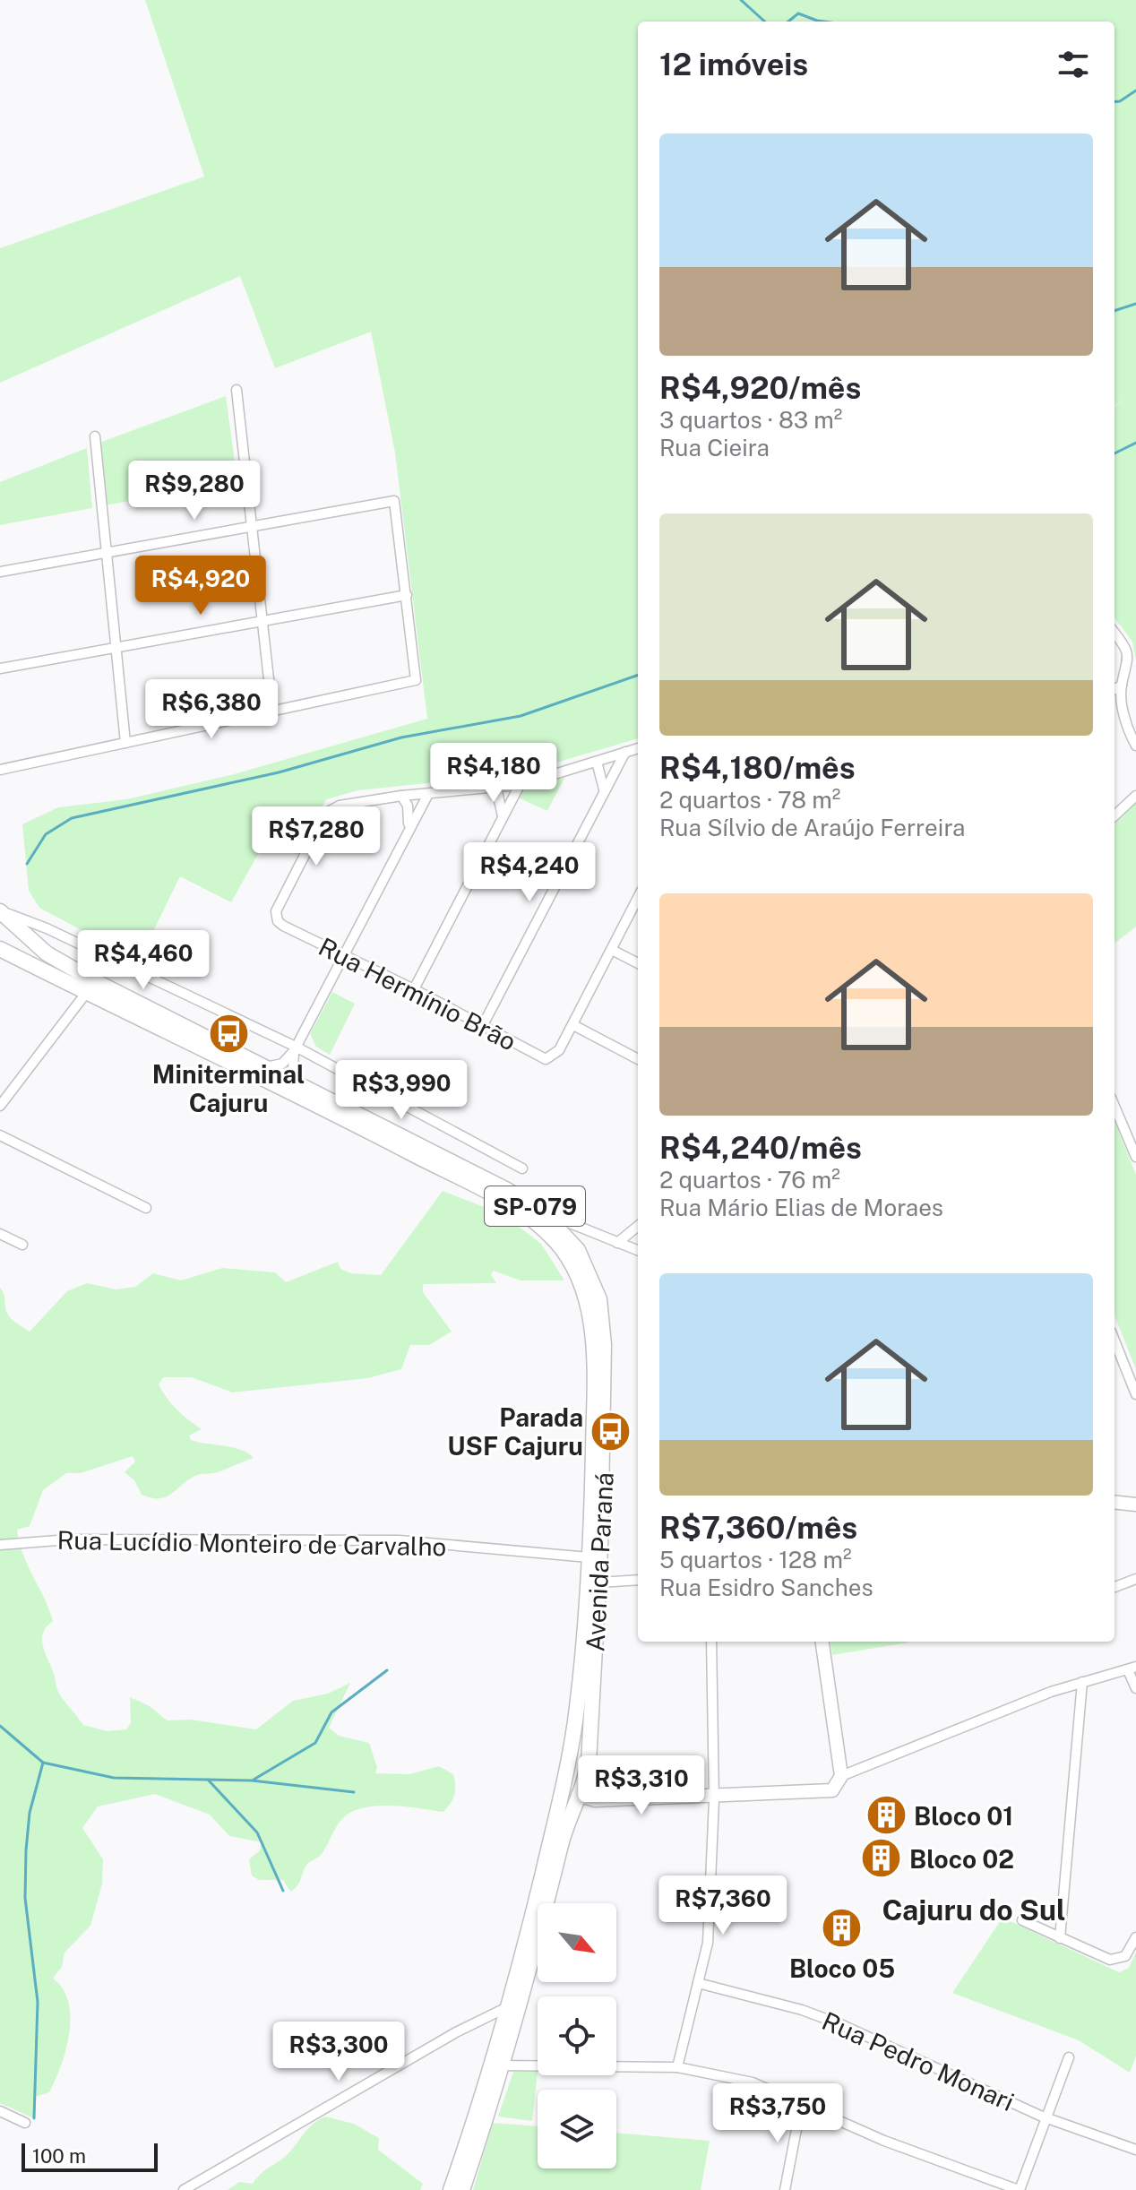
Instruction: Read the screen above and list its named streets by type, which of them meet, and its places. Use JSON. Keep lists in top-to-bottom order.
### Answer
{
  "streets": {
    "main road": ["SP-079", "Avenida Paraná"],
    "street": ["Rua Hermínio Brão", "Rua Lucídio Monteiro de Carvalho", "Rua Pedro Monari"]
  },
  "crossings": [
    ["Rua Lucídio Monteiro de Carvalho", "Avenida Paraná"]
  ],
  "districts": ["Cajuru do Sul"],
  "places": {
    "bus stop": ["Miniterminal Cajuru", "Parada USF Cajuru"],
    "building": ["Bloco 01", "Bloco 02", "Bloco 05"]
  },
  "scale_bar": "100 m",
  "north": "bottom right",
  "page": {
    "heading": "12 imóveis",
    "list": [
      {
        "name": "R$4,920/mês",
        "note": "3 quartos · 83 m² · Rua Cieira"
      },
      {
        "name": "R$4,180/mês",
        "note": "2 quartos · 78 m² · Rua Sílvio de Araújo Ferreira"
      },
      {
        "name": "R$4,240/mês",
        "note": "2 quartos · 76 m² · Rua Mário Elias de Moraes"
      },
      {
        "name": "R$7,360/mês",
        "note": "5 quartos · 128 m² · Rua Esidro Sanches"
      }
    ],
    "price": [
      "R$9,280",
      "R$4,920",
      "R$6,380",
      "R$4,180",
      "R$7,280",
      "R$4,240",
      "R$4,460",
      "R$3,990",
      "R$3,310",
      "R$7,360",
      "R$3,300",
      "R$3,750"
    ],
    "scale": "100 m"
  }
}
